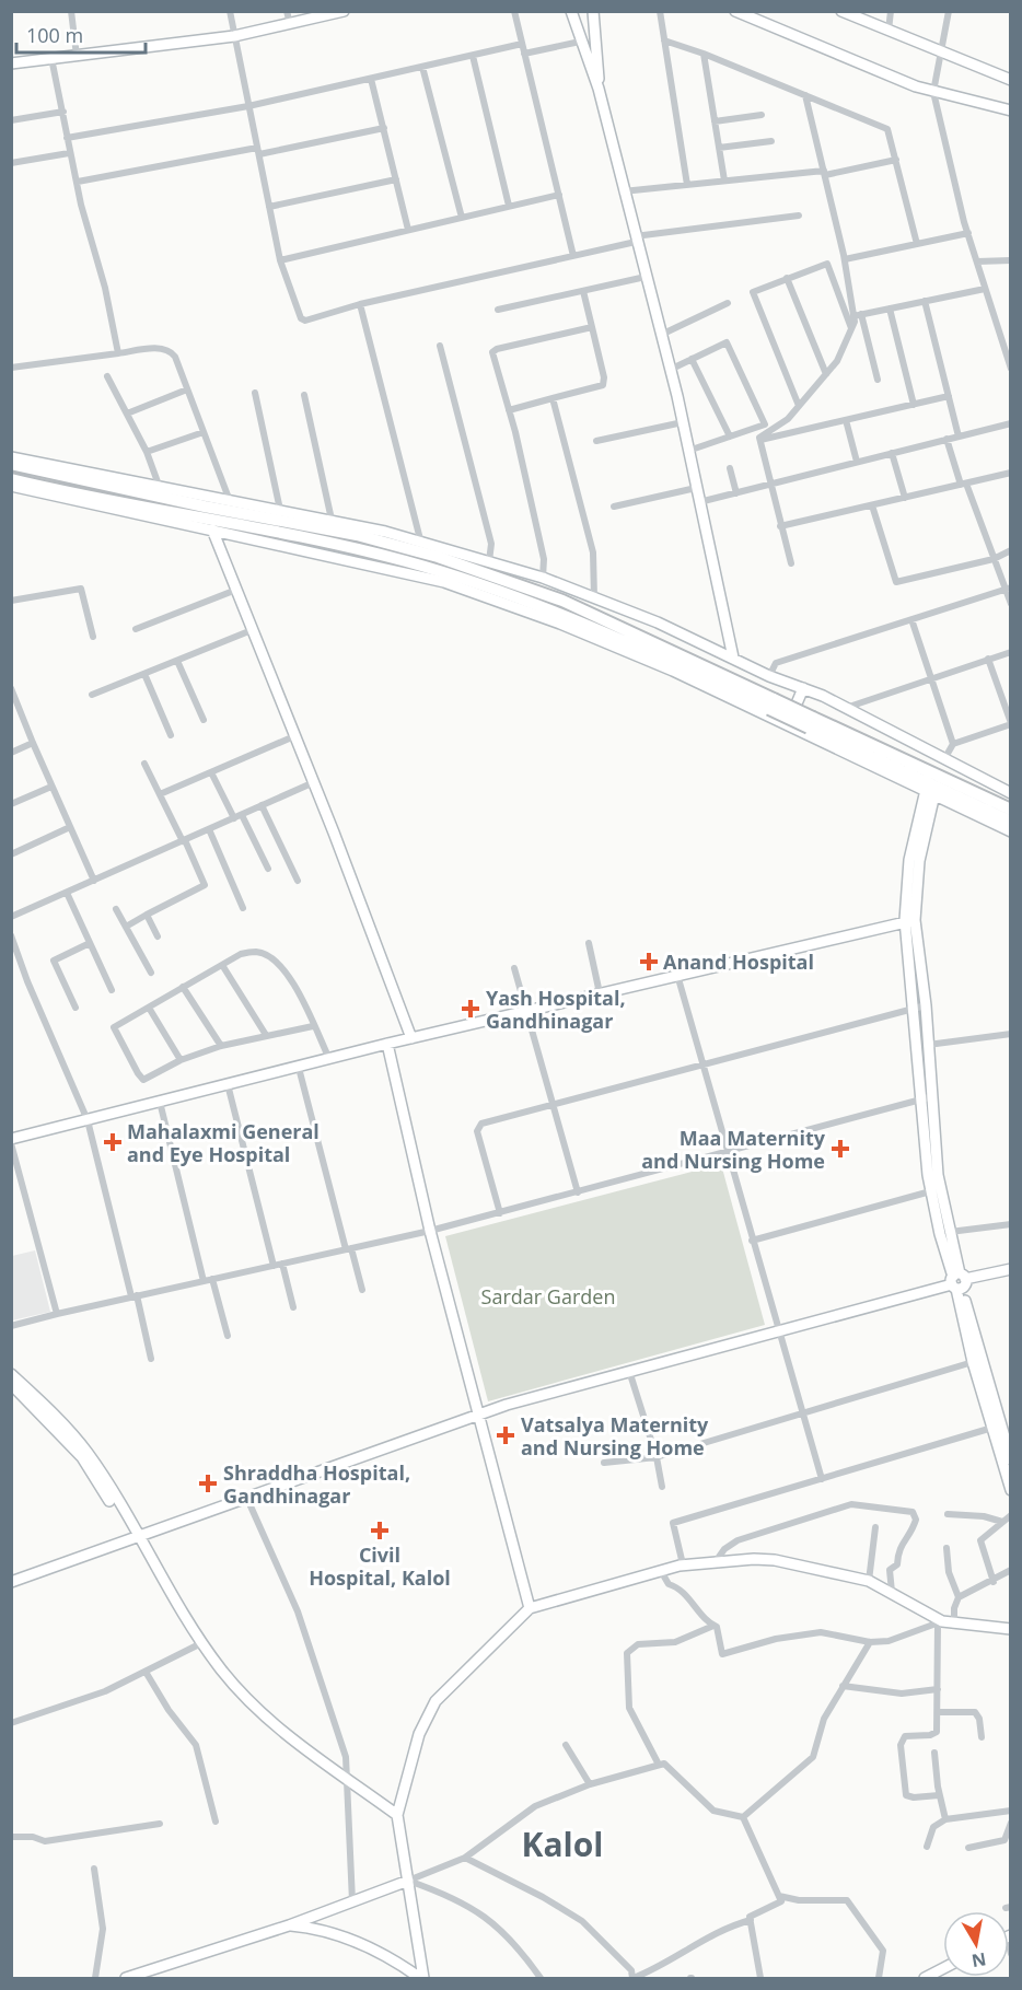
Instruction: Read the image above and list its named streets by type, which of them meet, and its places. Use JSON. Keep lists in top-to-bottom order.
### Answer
{
  "districts": ["Kalol"],
  "parks": ["Sardar Garden"],
  "places": {
    "health": [
      "Anand Hospital",
      "Yash Hospital, Gandhinagar",
      "Mahalaxmi General and Eye Hospital",
      "Maa Maternity and Nursing Home",
      "Vatsalya Maternity and Nursing Home",
      "Shraddha Hospital, Gandhinagar",
      "Civil Hospital, Kalol"
    ]
  },
  "scale_bar": "100 m",
  "north": "bottom"
}
